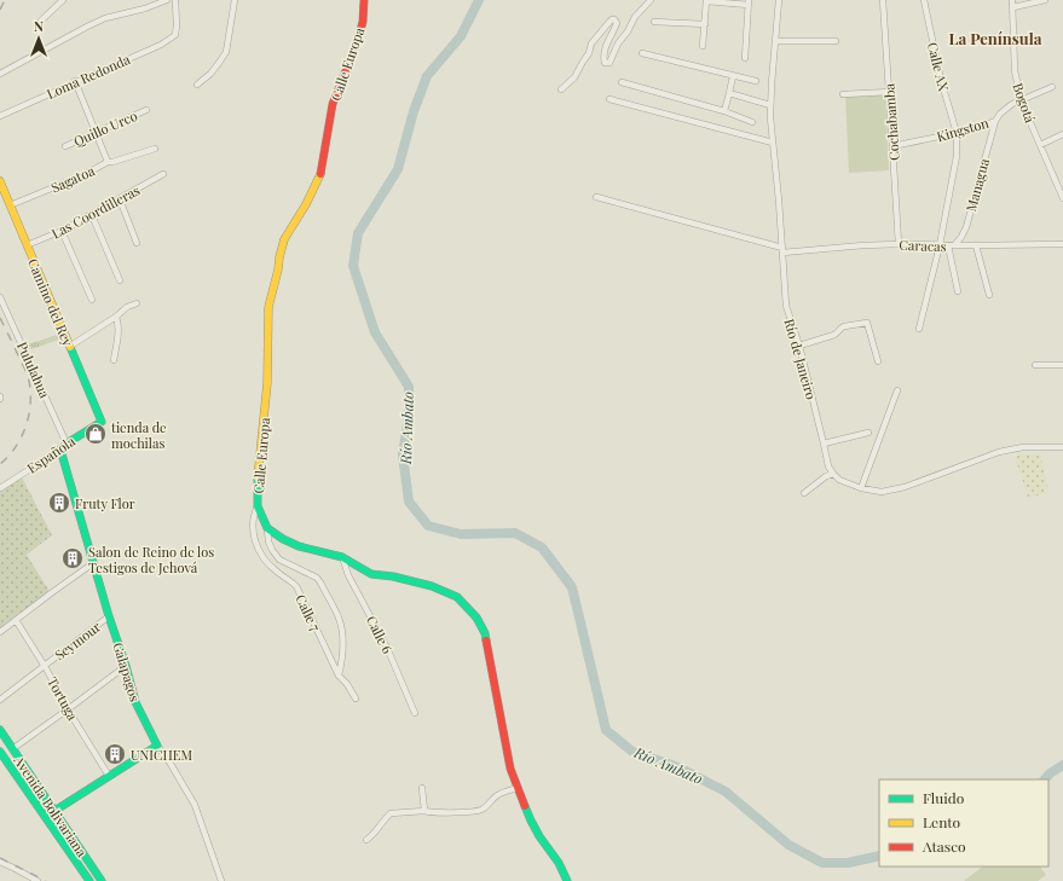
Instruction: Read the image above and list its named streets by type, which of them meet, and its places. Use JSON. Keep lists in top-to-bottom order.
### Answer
{
  "streets": {
    "street": [
      "Calle Europa",
      "Calle AX",
      "Loma Redonda",
      "Bogotá",
      "Cochabamba",
      "Quillo Urco",
      "Kingston",
      "Sagatoa",
      "Managua",
      "Las Coordilleras",
      "Caracas",
      "Camino del Rey",
      "Río de Janeiro",
      "Pululahua",
      "Española",
      "Calle 7",
      "Calle 6",
      "Seymour",
      "Galapagos",
      "Tortuga",
      "Avenida Bolivariana"
    ]
  },
  "crossings": [
    ["Calle Europa", "Calle 7"],
    ["Calle AX", "Kingston"],
    ["Calle AX", "Caracas"],
    ["Loma Redonda", "Sagatoa"],
    ["Bogotá", "Kingston"],
    ["Cochabamba", "Kingston"],
    ["Cochabamba", "Caracas"],
    ["Quillo Urco", "Sagatoa"],
    ["Kingston", "Managua"],
    ["Sagatoa", "Camino del Rey"],
    ["Managua", "Caracas"],
    ["Las Coordilleras", "Camino del Rey"],
    ["Caracas", "Río de Janeiro"],
    ["Camino del Rey", "Española"],
    ["Pululahua", "Española"],
    ["Española", "Galapagos"],
    ["Seymour", "Galapagos"],
    ["Seymour", "Tortuga"]
  ],
  "districts": ["La Península"],
  "water": ["Río Ambato"],
  "places": {
    "shop": ["tienda de mochilas"],
    "building": ["Fruty Flor", "Salon de Reino de los Testigos de Jehová", "UNICHEM"]
  },
  "legend": ["Fluido", "Lento", "Atasco"],
  "north": "top"
}
